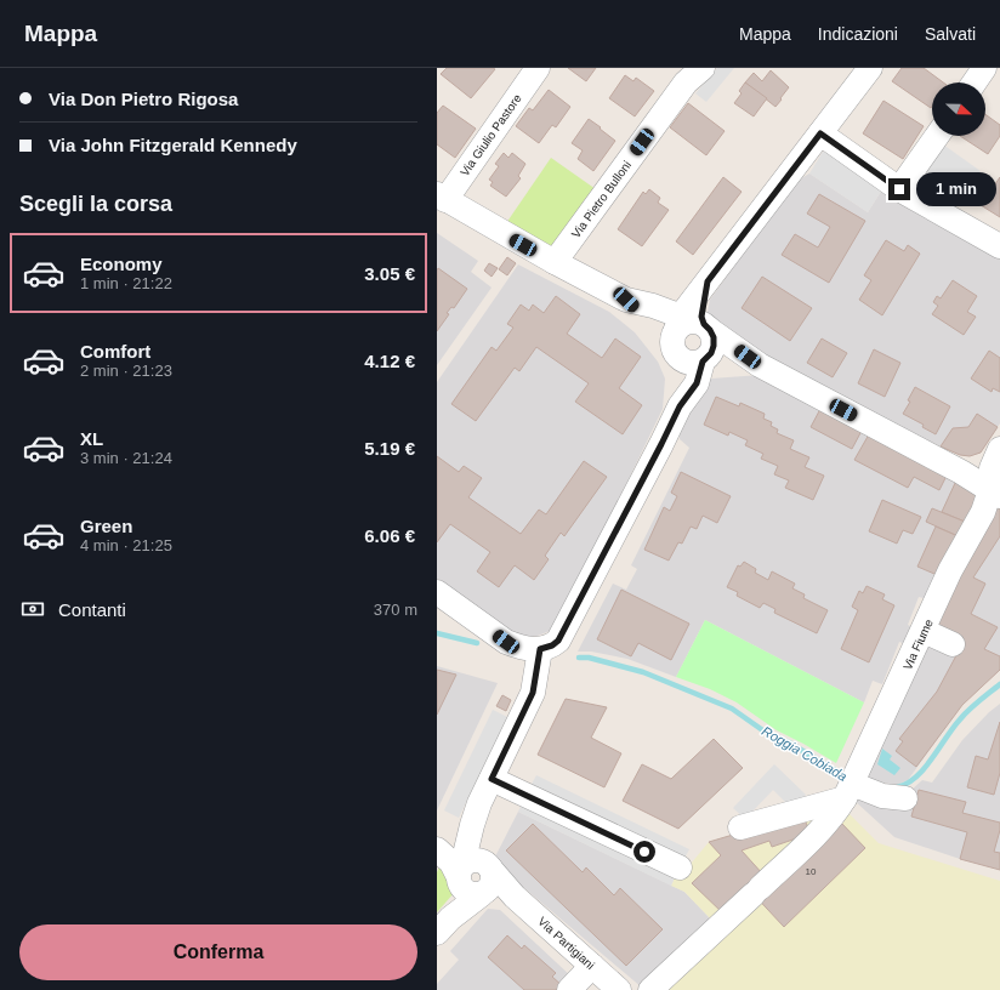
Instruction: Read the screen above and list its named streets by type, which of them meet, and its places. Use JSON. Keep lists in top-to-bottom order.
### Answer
{
  "streets": {
    "street": [
      "Via Giulio Pastore",
      "Via Pietro Bulloni",
      "Via Fiume",
      "Via Partigiani"
    ]
  },
  "water": ["Roggia Cobiada"],
  "house_numbers": ["10"],
  "north": "right",
  "page": {
    "header": "Mappa",
    "nav": ["Mappa", "Indicazioni", "Salvati"],
    "banner": ["Via Don Pietro Rigosa", "Via John Fitzgerald Kennedy"],
    "bubble": "1 min",
    "heading": "Scegli la corsa",
    "list": [
      {
        "name": "Economy",
        "note": "1 min · 21:22",
        "value": "3.05 €"
      },
      {
        "name": "Comfort",
        "note": "2 min · 21:23",
        "value": "4.12 €"
      },
      {
        "name": "XL",
        "note": "3 min · 21:24",
        "value": "5.19 €"
      },
      {
        "name": "Green",
        "note": "4 min · 21:25",
        "value": "6.06 €"
      }
    ],
    "pay": ["Contanti", "370 m"],
    "buttons": "Conferma"
  }
}
